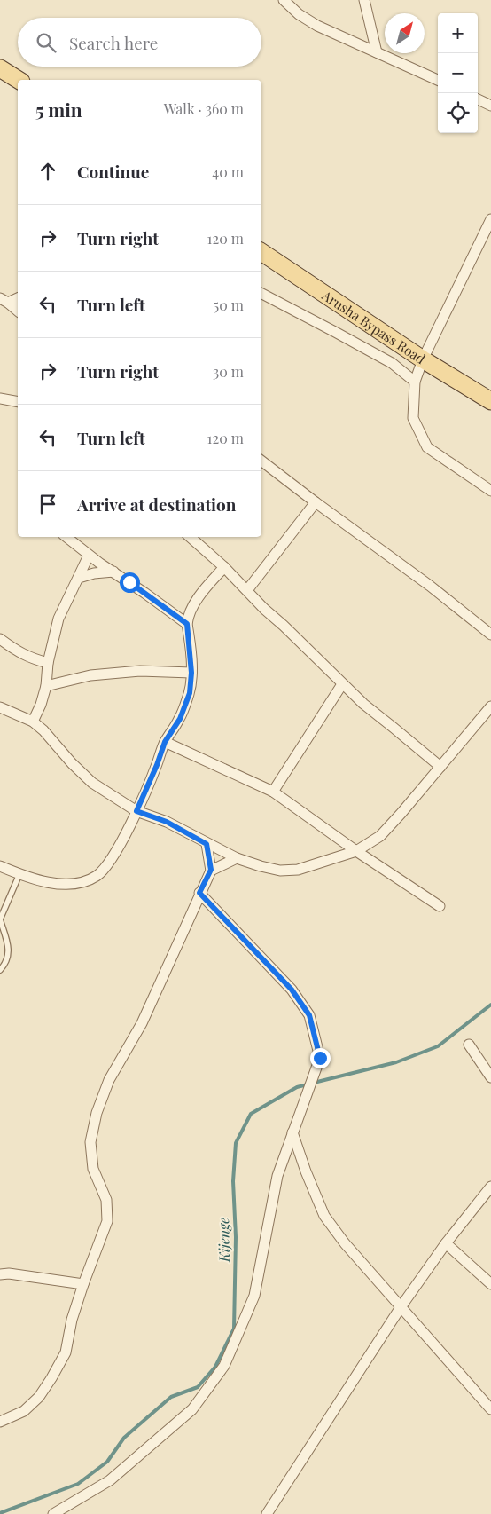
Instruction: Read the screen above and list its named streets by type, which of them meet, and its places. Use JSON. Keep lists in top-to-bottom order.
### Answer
{
  "streets": {
    "main road": ["Arusha Bypass Road"]
  },
  "water": ["Kijenge"],
  "north": "top right",
  "page": {
    "map_buttons": ["+", "−"],
    "search": "Search here",
    "heading": ["5 min", "Walk · 360 m"],
    "list": [
      ["Continue", "40 m"],
      ["Turn right", "120 m"],
      ["Turn left", "50 m"],
      ["Turn right", "30 m"],
      ["Turn left", "120 m"],
      "Arrive at destination"
    ]
  }
}
